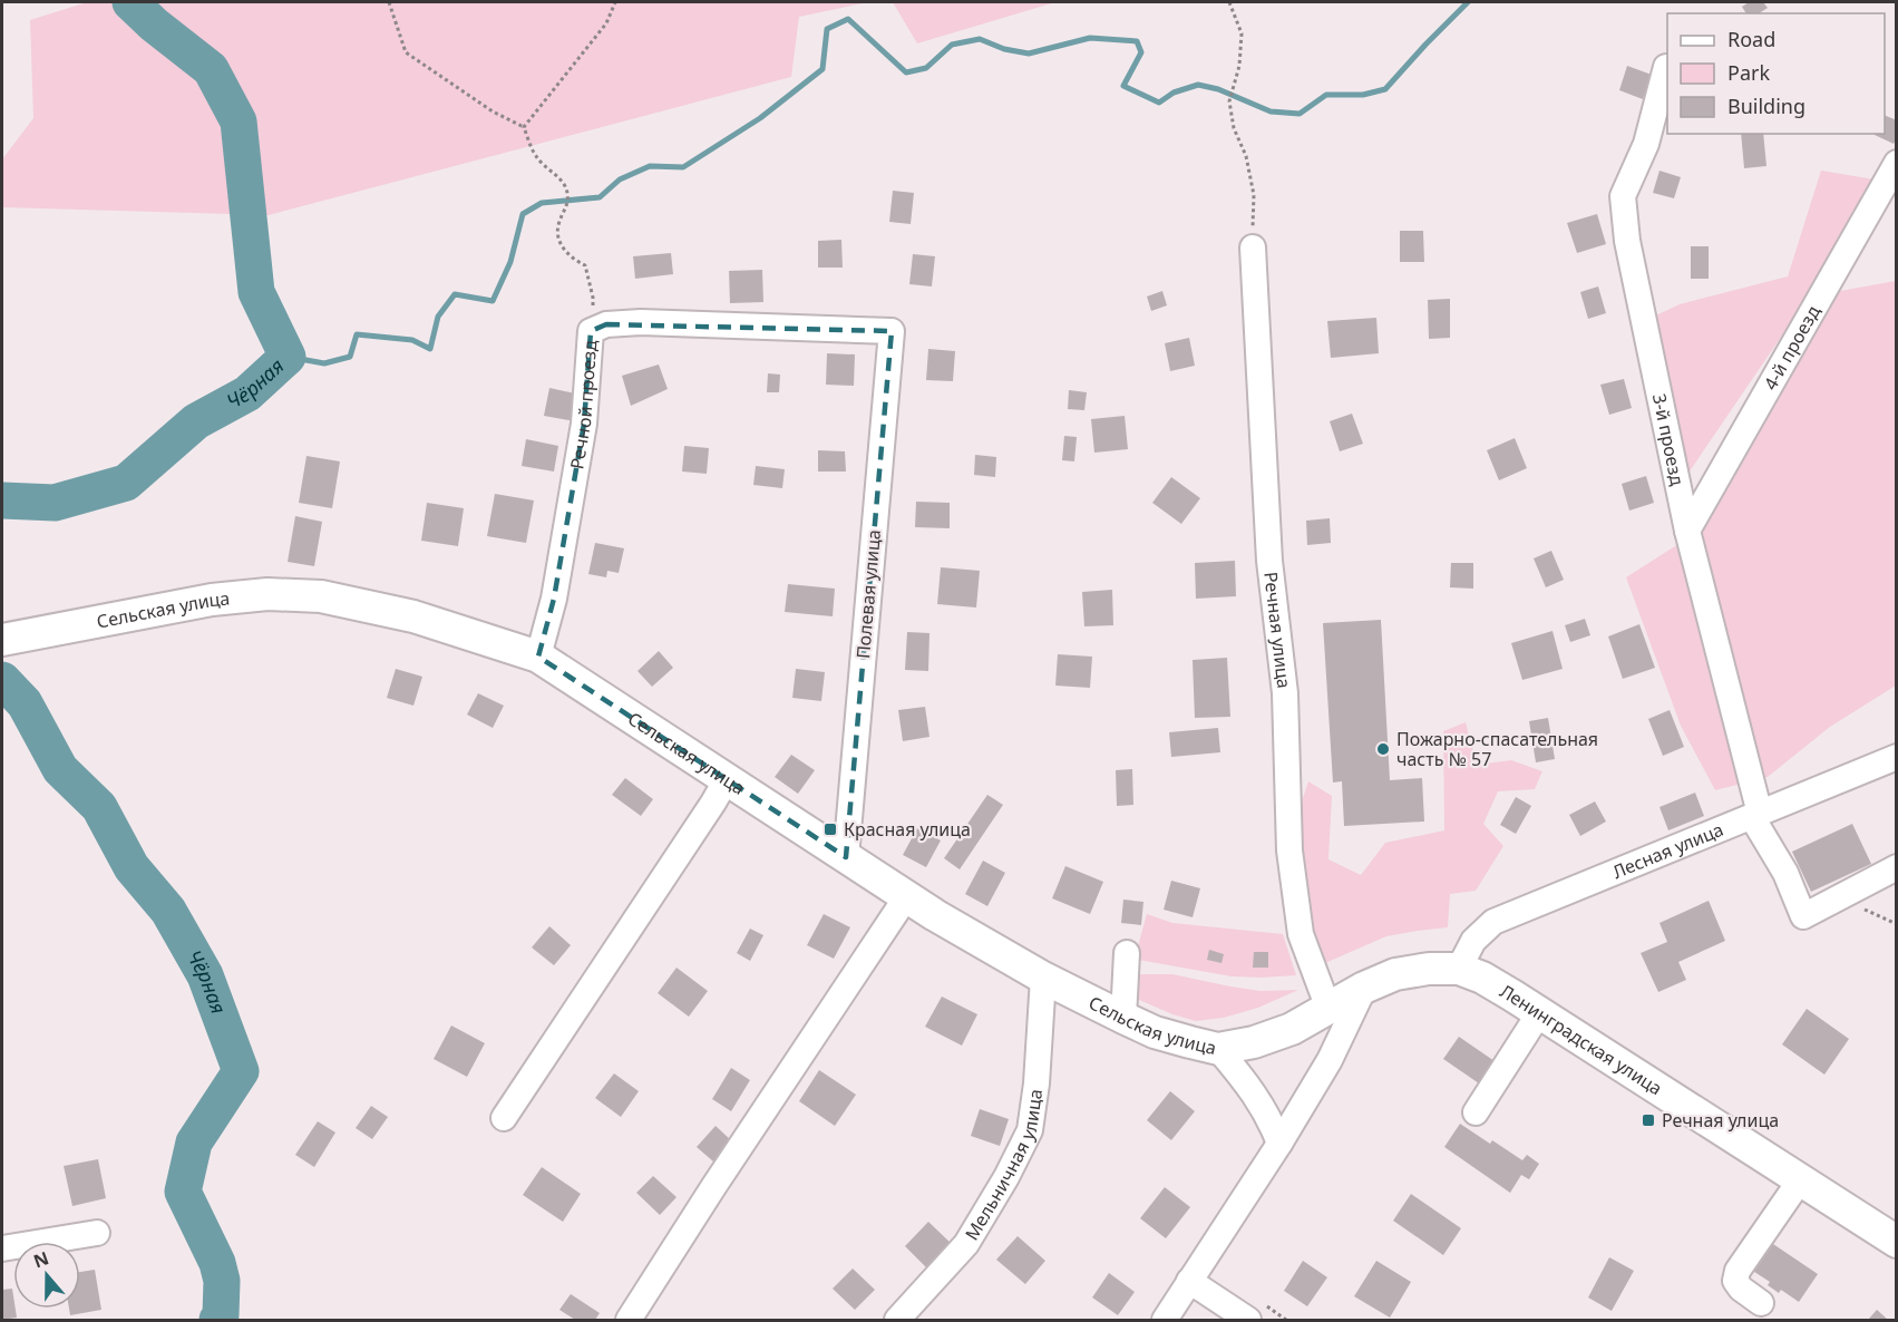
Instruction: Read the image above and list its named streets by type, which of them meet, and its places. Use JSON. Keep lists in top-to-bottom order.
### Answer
{
  "streets": {
    "main road": ["Сельская улица", "Ленинградская улица"],
    "street": [
      "4-й проезд",
      "Речной проезд",
      "3-й проезд",
      "Полевая улица",
      "Речная улица",
      "Лесная улица",
      "Мельничная улица"
    ]
  },
  "crossings": [
    ["4-й проезд", "3-й проезд"],
    ["Речной проезд", "Полевая улица"],
    ["Речной проезд", "Сельская улица"],
    ["3-й проезд", "Лесная улица"],
    ["Полевая улица", "Сельская улица"],
    ["Сельская улица", "Мельничная улица"],
    ["Лесная улица", "Ленинградская улица"]
  ],
  "water": ["Чёрная"],
  "places": {
    "other": ["Пожарно-спасательная часть № 57"],
    "transit": ["Красная улица", "Речная улица"]
  },
  "legend": ["Road", "Park", "Building"],
  "north": "top"
}
